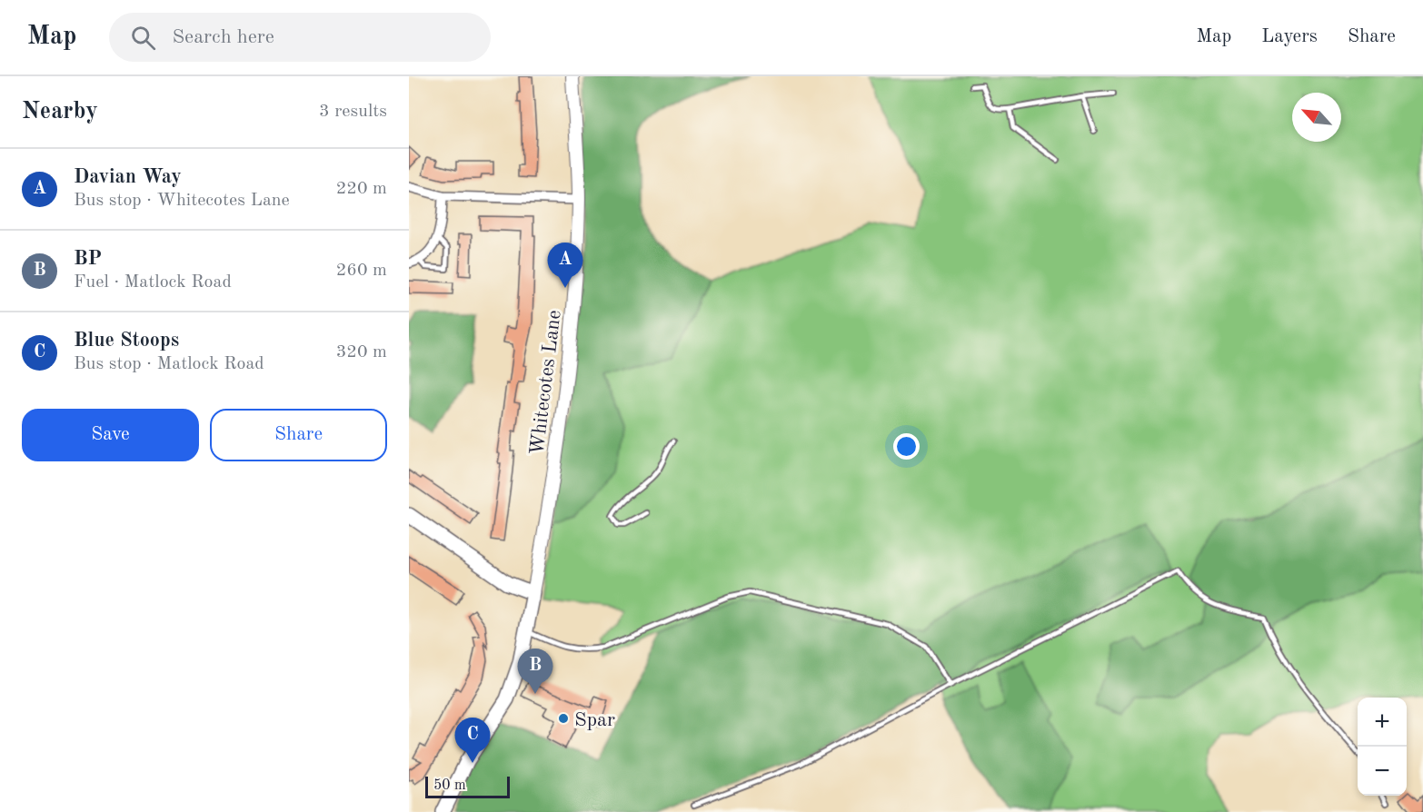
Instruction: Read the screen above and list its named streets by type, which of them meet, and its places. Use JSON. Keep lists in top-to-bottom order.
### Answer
{
  "streets": {
    "street": ["Whitecotes Lane"]
  },
  "places": ["Spar"],
  "scale_bar": "50 m",
  "north": "top left",
  "page": {
    "header": "Map",
    "search": "Search here",
    "nav": ["Map", "Layers", "Share"],
    "heading": ["Nearby", "3 results"],
    "list": [
      {
        "mark": "A",
        "name": "Davian Way",
        "note": "Bus stop · Whitecotes Lane",
        "value": "220 m"
      },
      {
        "mark": "B",
        "name": "BP",
        "note": "Fuel · Matlock Road",
        "value": "260 m"
      },
      {
        "mark": "C",
        "name": "Blue Stoops",
        "note": "Bus stop · Matlock Road",
        "value": "320 m"
      }
    ],
    "pins": ["A", "B", "C"],
    "buttons": ["Save", "Share"],
    "map_buttons": ["+", "−"],
    "scale": "50 m"
  }
}
